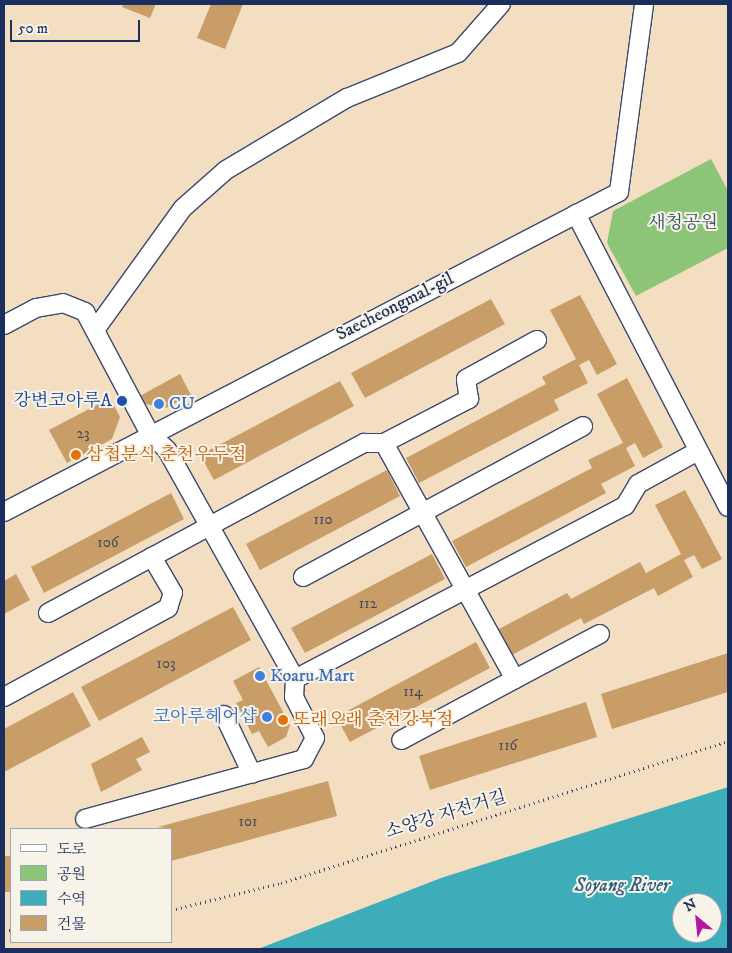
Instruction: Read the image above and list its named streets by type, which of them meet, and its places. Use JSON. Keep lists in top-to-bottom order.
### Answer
{
  "streets": {
    "street": ["Saecheongmal-gil"],
    "path": ["소양강 자전거길"]
  },
  "water": ["Soyang River"],
  "parks": ["새청공원"],
  "places": [
    "강변코아루A",
    "CU",
    "삼첩분식 춘천우두점",
    "Koaru Mart",
    "코아루헤어샵",
    "또래오래 춘천강북점"
  ],
  "house_numbers": [
    "23",
    "110",
    "106",
    "112",
    "103",
    "114",
    "116",
    "101"
  ],
  "legend": [
    "도로",
    "공원",
    "수역",
    "건물"
  ],
  "scale_bar": "50 m",
  "north": "top left"
}
